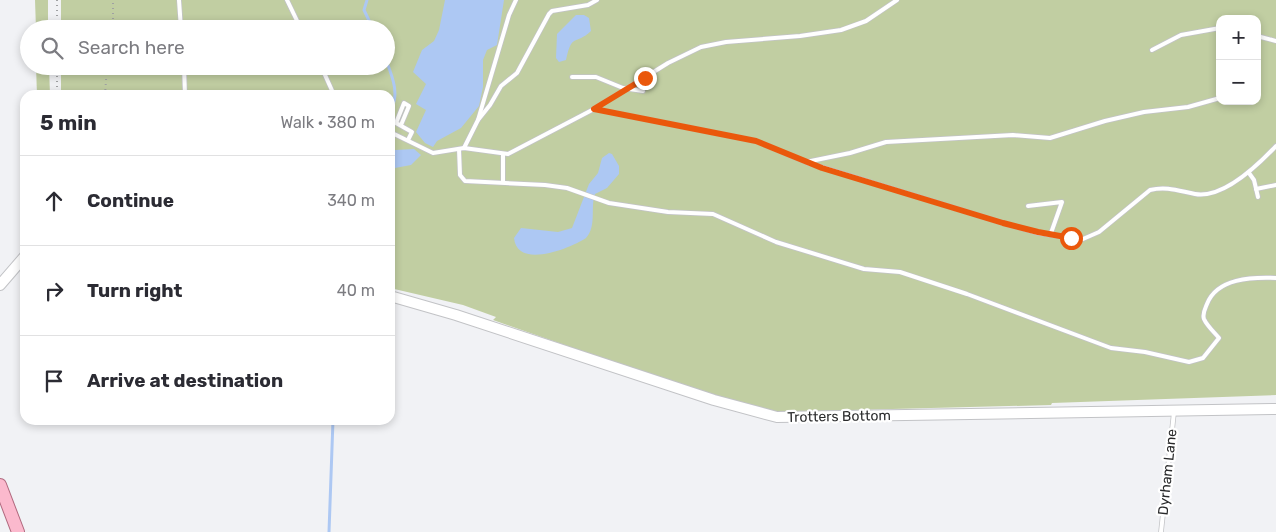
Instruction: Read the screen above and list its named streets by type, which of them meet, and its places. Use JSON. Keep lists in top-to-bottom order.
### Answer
{
  "streets": {
    "street": ["Trotters Bottom"],
    "lane": ["Dyrham Lane"]
  },
  "crossings": [
    ["Trotters Bottom", "Dyrham Lane"]
  ],
  "page": {
    "map_buttons": ["+", "−"],
    "search": "Search here",
    "heading": ["5 min", "Walk · 380 m"],
    "list": [
      ["Continue", "340 m"],
      ["Turn right", "40 m"],
      "Arrive at destination"
    ]
  }
}
